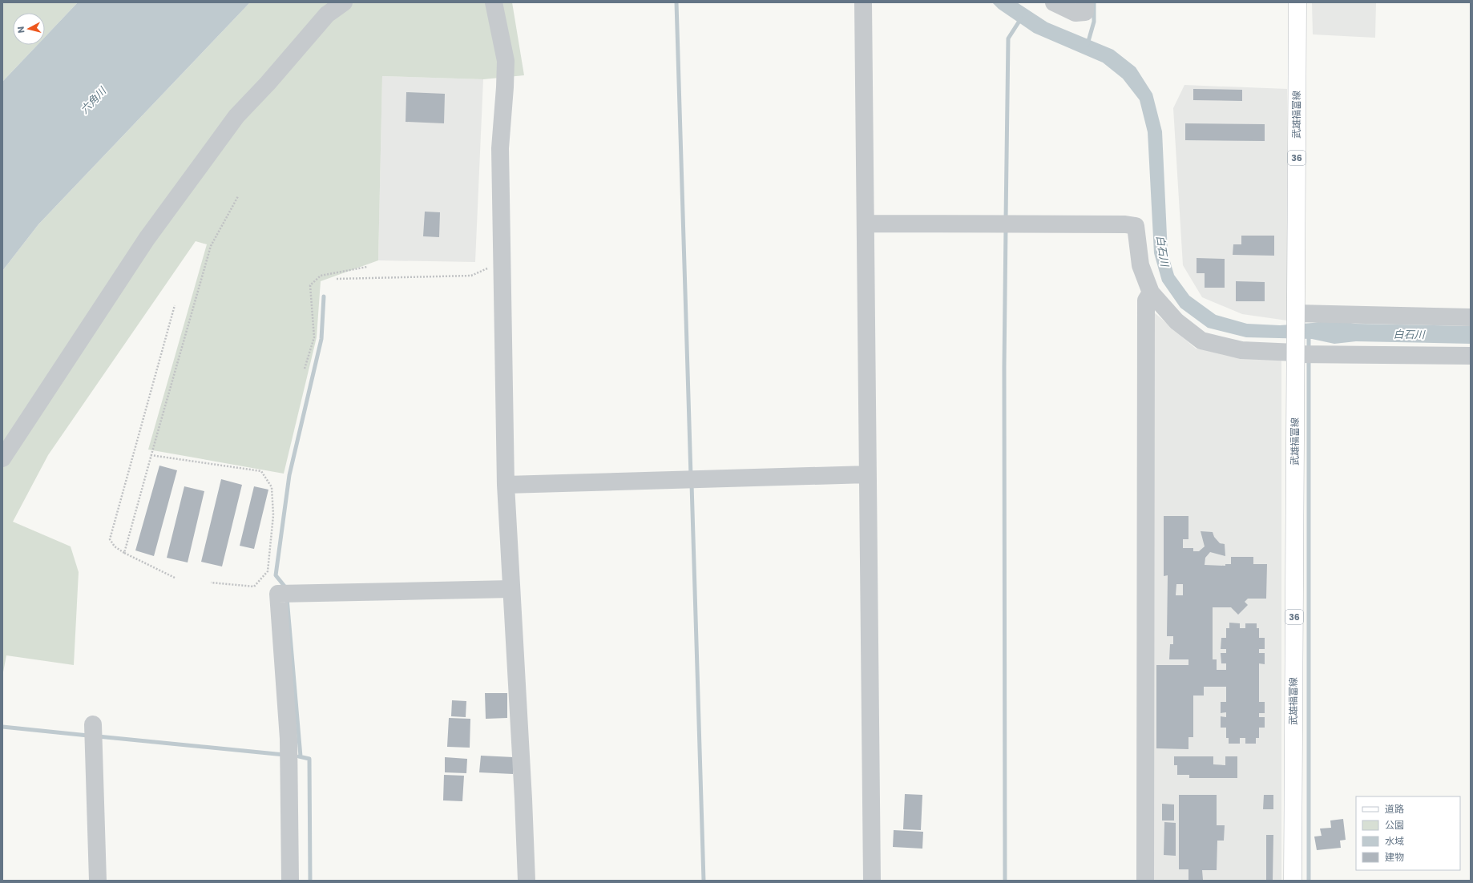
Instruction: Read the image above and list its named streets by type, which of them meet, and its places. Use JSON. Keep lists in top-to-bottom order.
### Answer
{
  "streets": {
    "main road": ["武雄福富線", "36"]
  },
  "water": ["六角川", "白石川"],
  "legend": [
    "道路",
    "公園",
    "水域",
    "建物"
  ],
  "north": "left"
}
